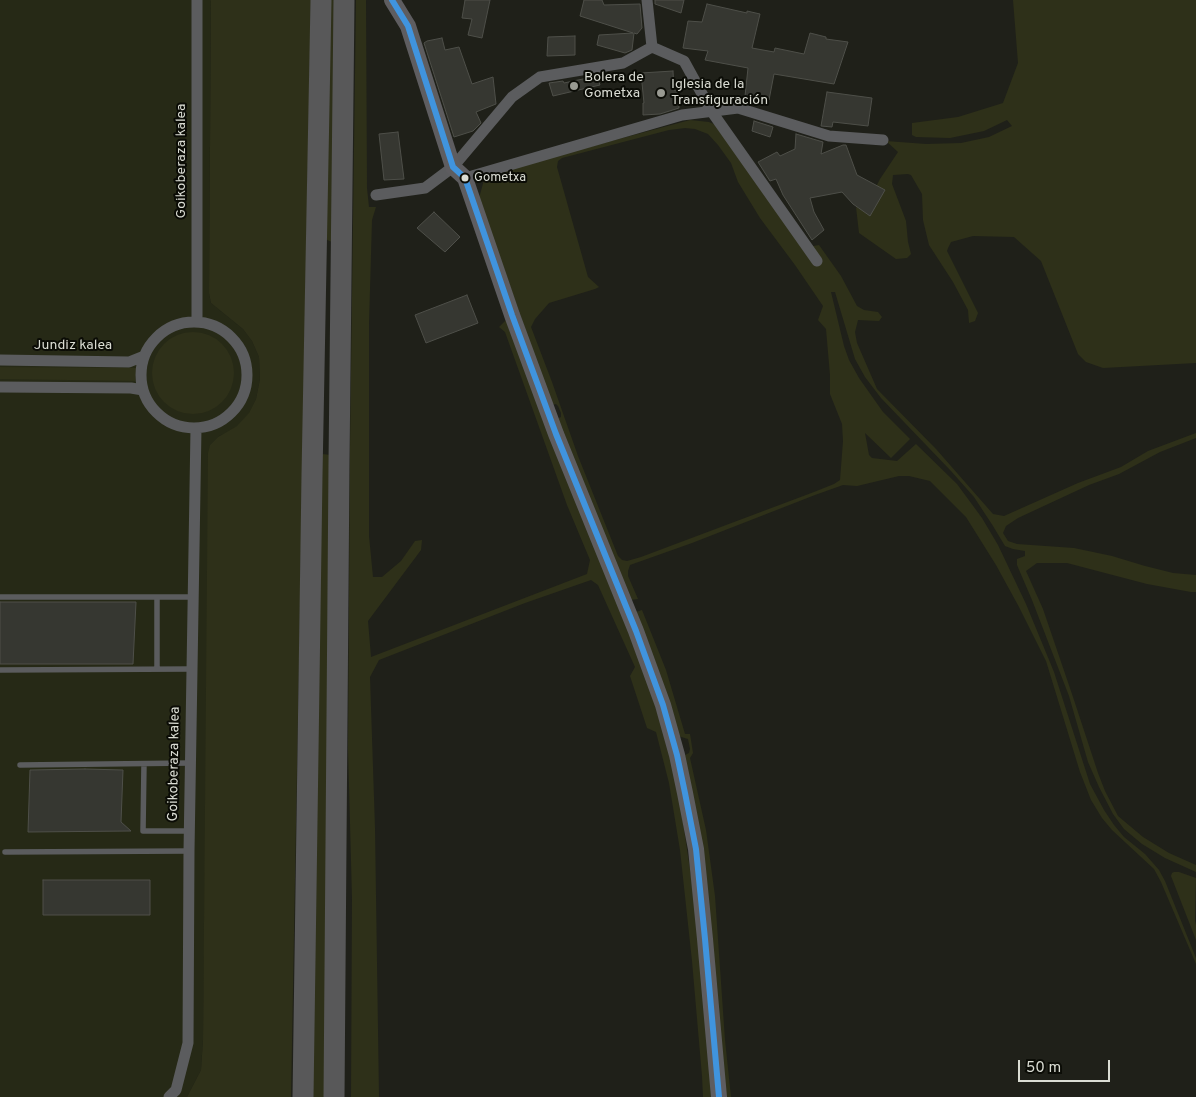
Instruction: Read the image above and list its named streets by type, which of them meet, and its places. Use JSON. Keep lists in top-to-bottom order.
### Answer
{
  "streets": {
    "street": ["Goikoberaza kalea", "Jundiz kalea"]
  },
  "crossings": [
    ["Goikoberaza kalea", "Jundiz kalea"]
  ],
  "places": ["Bolera de Gometxa", "Iglesia de la Transfiguración", "Gometxa"],
  "scale_bar": "50 m"
}
